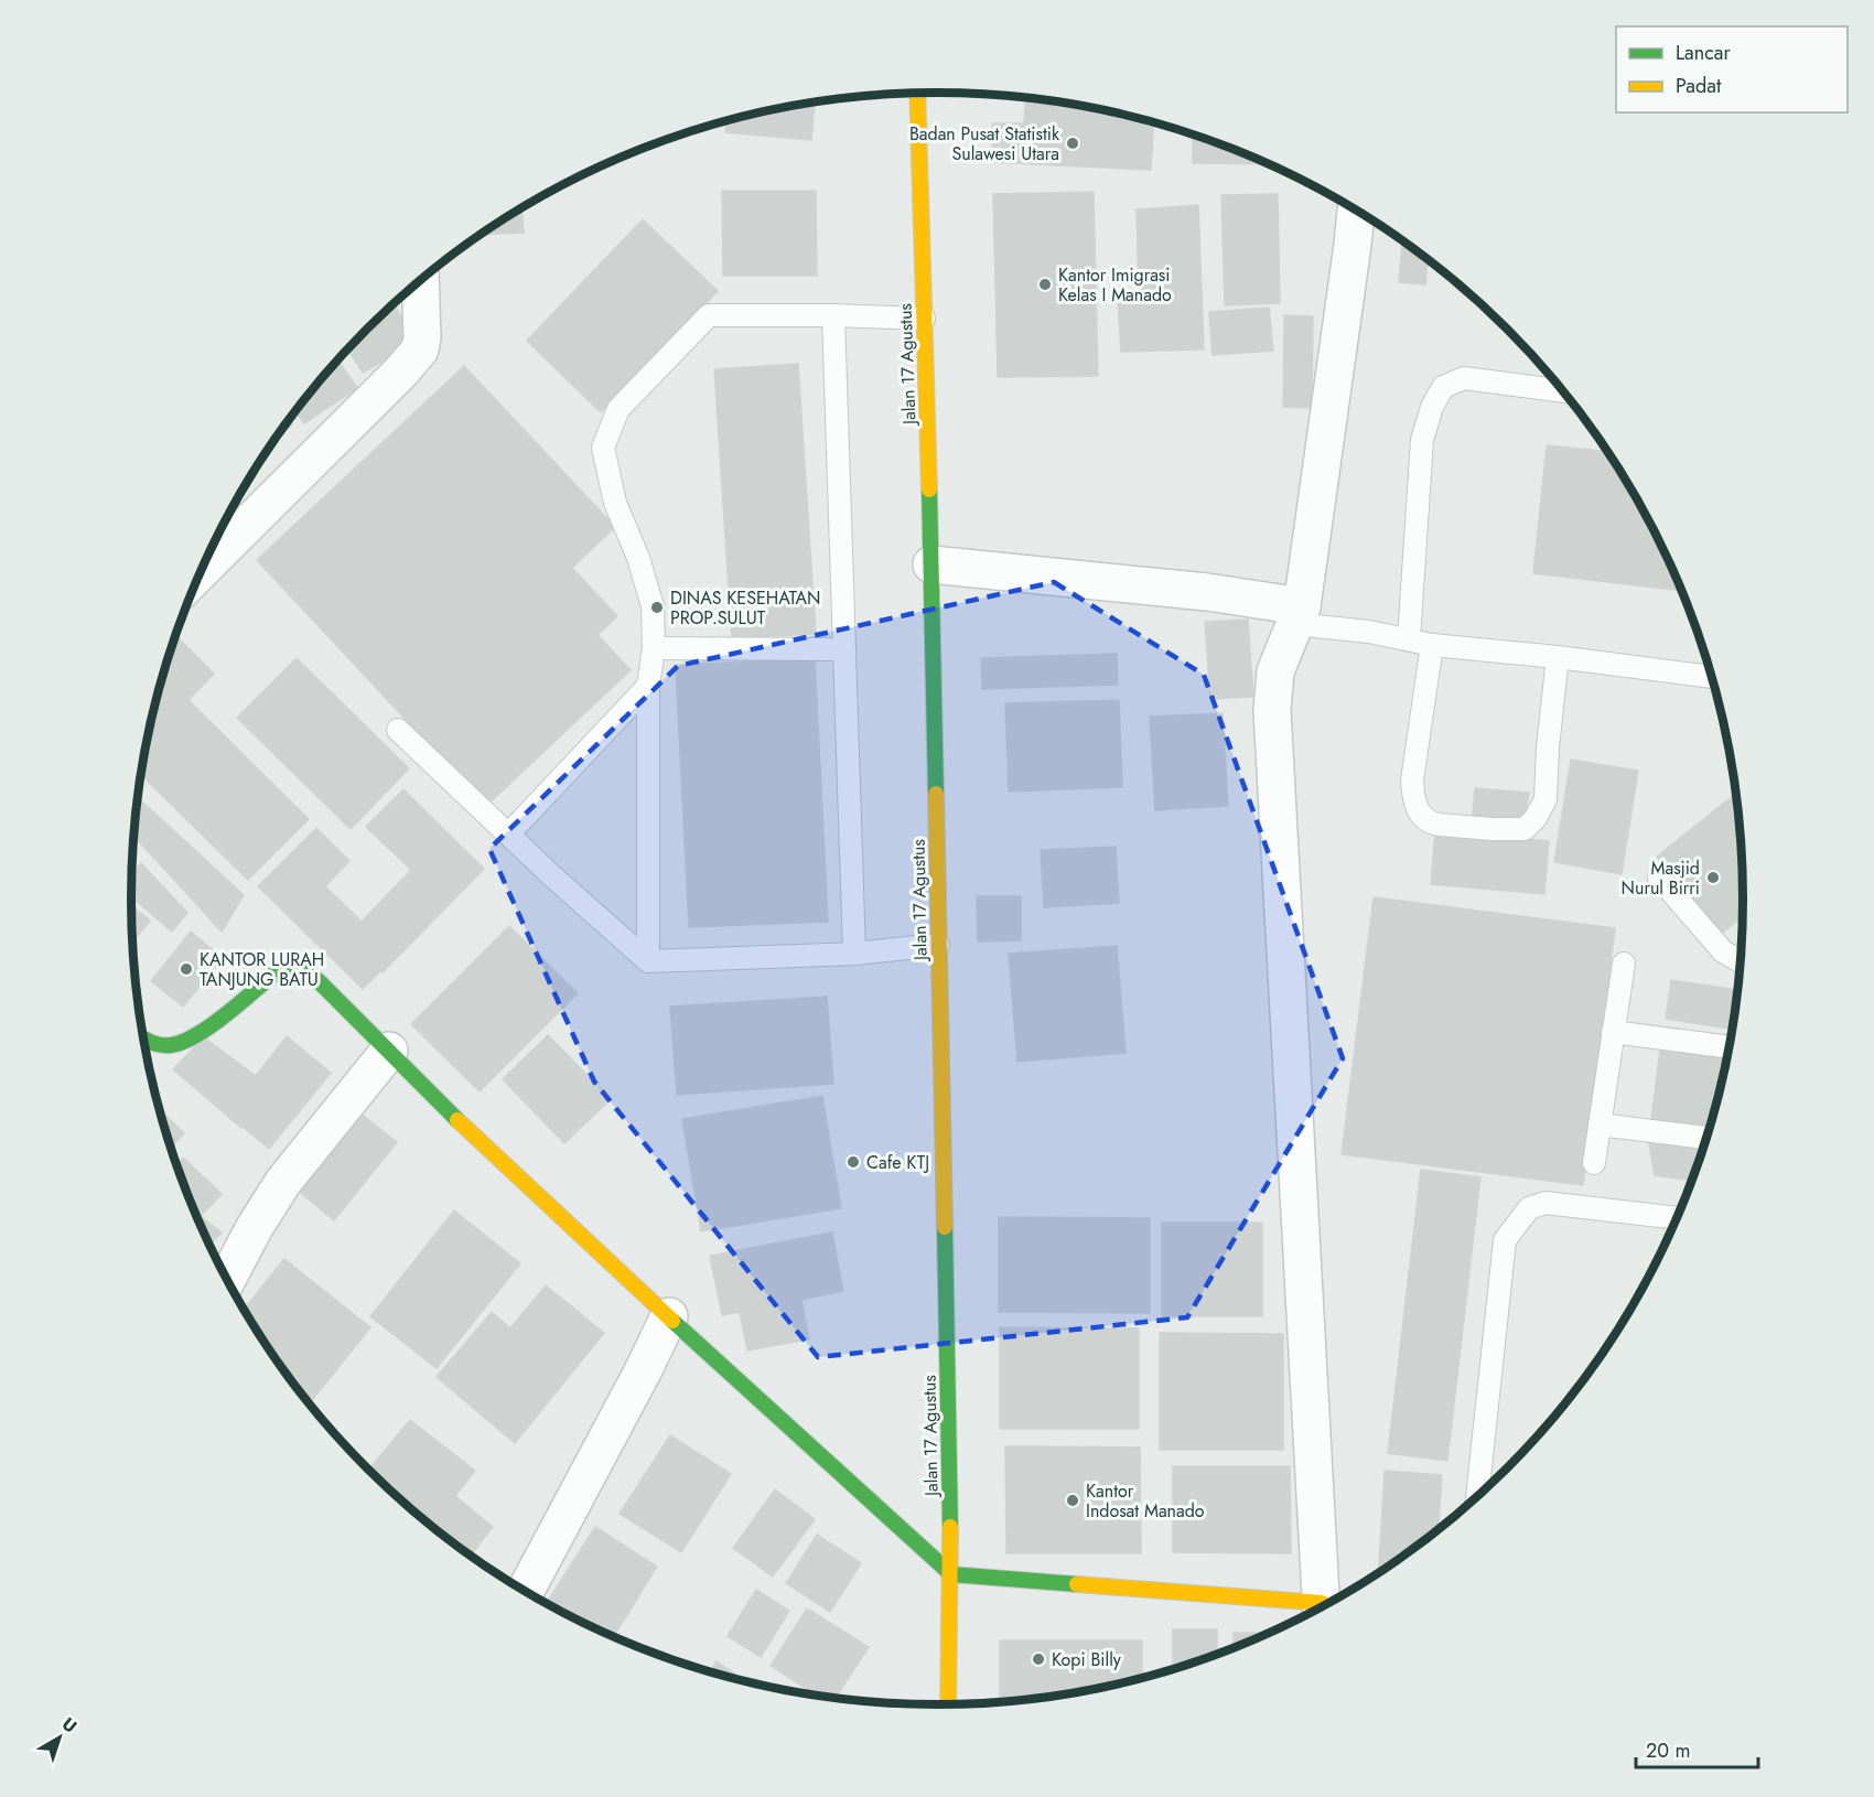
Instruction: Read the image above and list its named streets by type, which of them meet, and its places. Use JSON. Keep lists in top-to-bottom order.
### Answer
{
  "streets": {
    "street": ["Jalan 17 Agustus"]
  },
  "places": [
    "Badan Pusat Statistik Sulawesi Utara",
    "Kantor Imigrasi Kelas I Manado",
    "DINAS KESEHATAN PROP.SULUT",
    "Masjid Nurul Birri",
    "KANTOR LURAH TANJUNG BATU",
    "Cafe KTJ",
    "Kantor Indosat Manado",
    "Kopi Billy"
  ],
  "legend": ["Lancar", "Padat"],
  "scale_bar": "20 m",
  "north": "top right"
}
